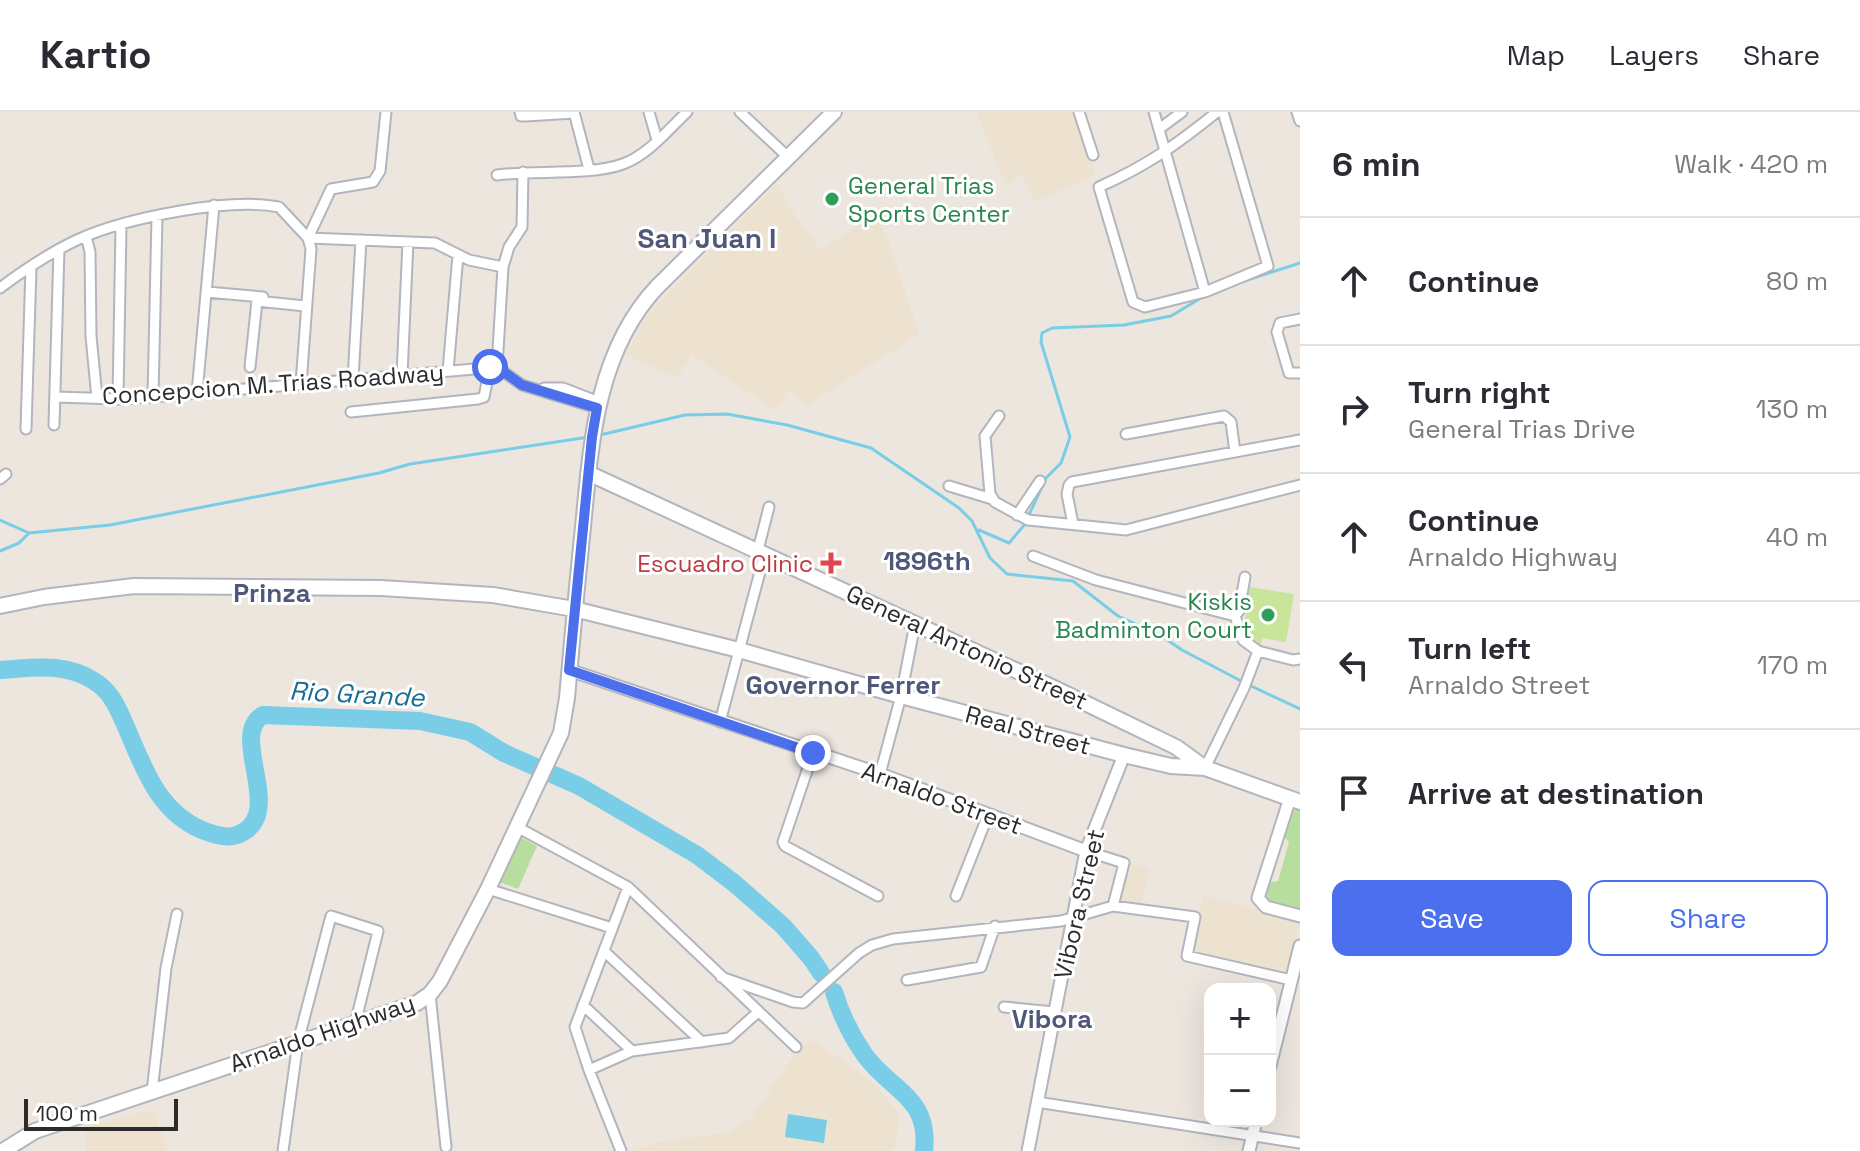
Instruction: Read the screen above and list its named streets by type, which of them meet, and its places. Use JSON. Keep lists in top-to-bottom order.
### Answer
{
  "streets": {
    "main road": ["General Antonio Street", "Real Street", "Arnaldo Highway"],
    "street": ["Concepcion M. Trias Roadway", "Arnaldo Street", "Vibora Street"]
  },
  "crossings": [
    ["General Antonio Street", "Real Street"],
    ["General Antonio Street", "Arnaldo Highway"],
    ["Real Street", "Vibora Street"],
    ["Real Street", "Arnaldo Highway"],
    ["Arnaldo Street", "Vibora Street"],
    ["Arnaldo Street", "Arnaldo Highway"]
  ],
  "districts": [
    "San Juan I",
    "1896th",
    "Prinza",
    "Governor Ferrer",
    "Vibora"
  ],
  "water": ["Rio Grande"],
  "places": {
    "other": ["General Trias Sports Center", "Kiskis Badminton Court"],
    "health": ["Escuadro Clinic"]
  },
  "scale_bar": "100 m",
  "page": {
    "header": "Kartio",
    "nav": ["Map", "Layers", "Share"],
    "heading": ["6 min", "Walk · 420 m"],
    "list": [
      ["Continue", "80 m"],
      ["Turn right", "General Trias Drive", "130 m"],
      ["Continue", "Arnaldo Highway", "40 m"],
      ["Turn left", "Arnaldo Street", "170 m"],
      "Arrive at destination"
    ],
    "buttons": ["Save", "Share"],
    "map_buttons": ["+", "−"],
    "scale": "100 m"
  }
}
